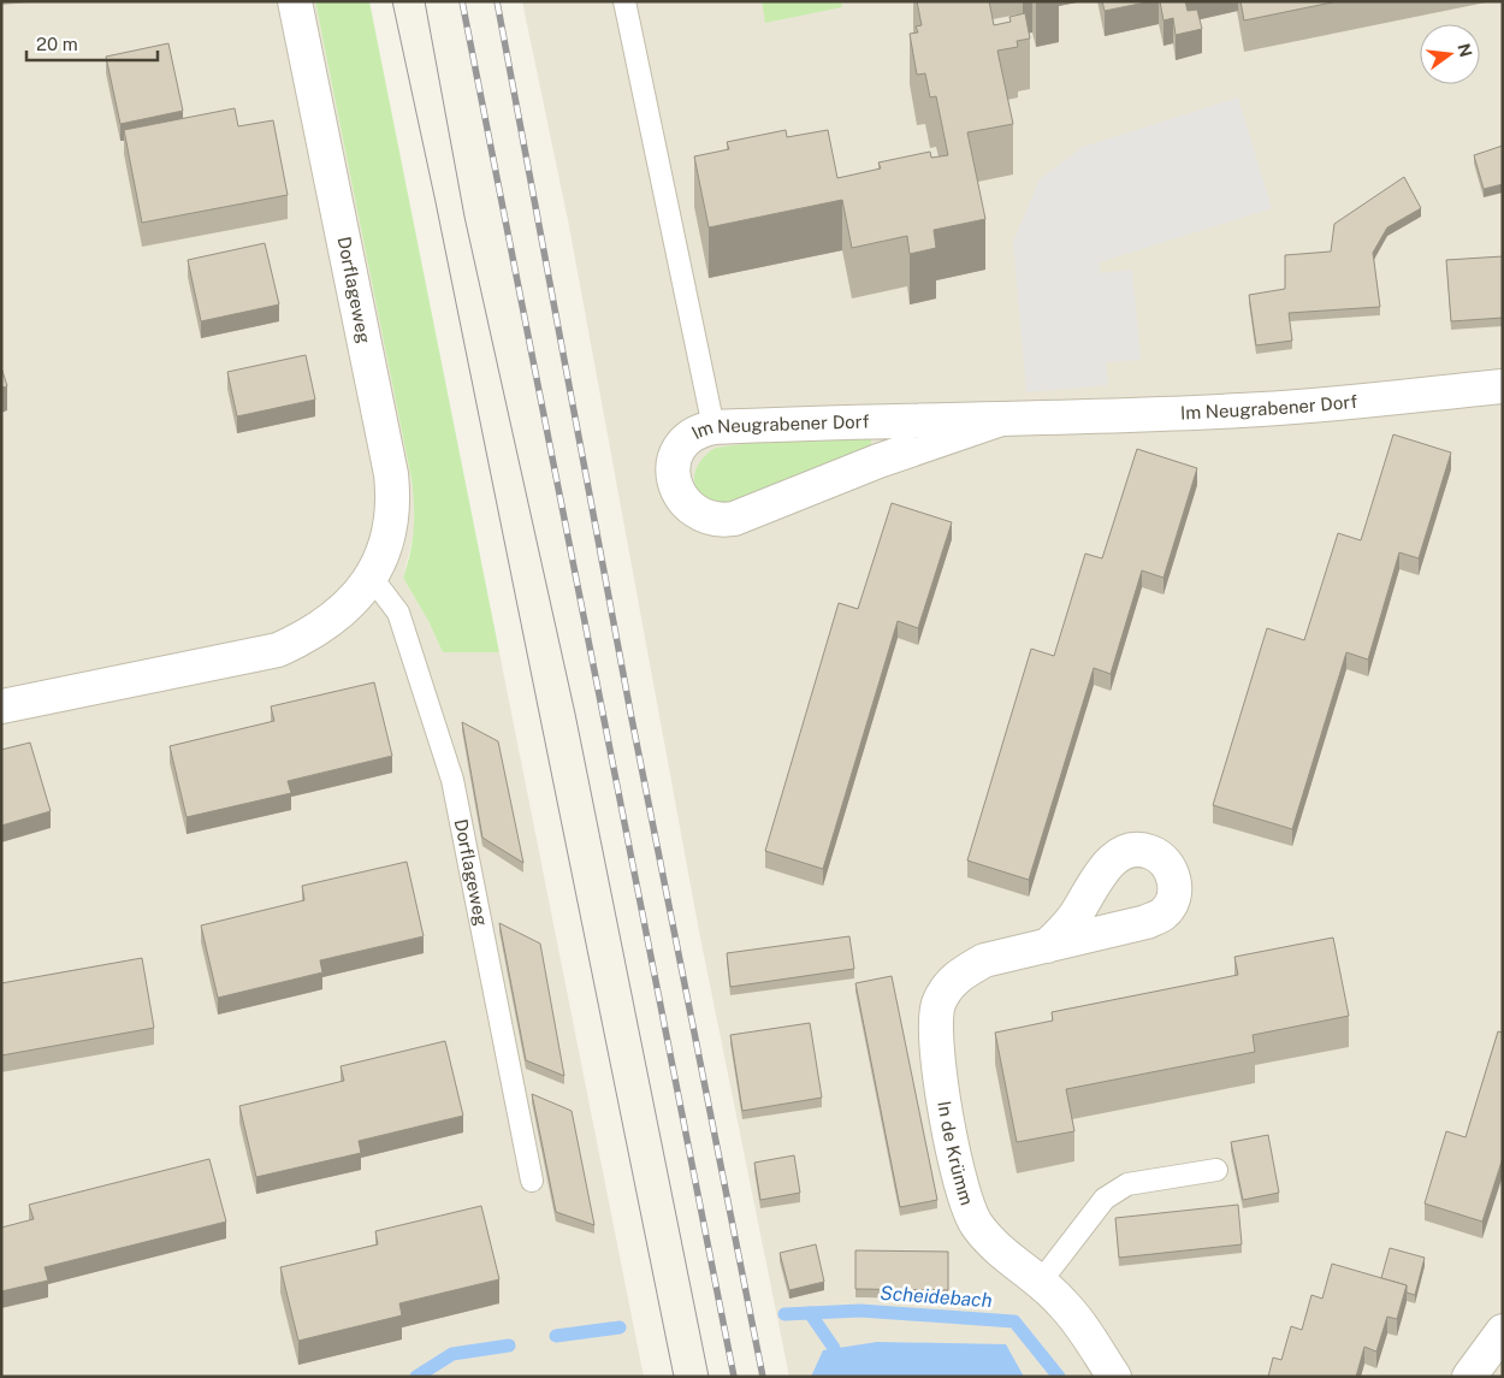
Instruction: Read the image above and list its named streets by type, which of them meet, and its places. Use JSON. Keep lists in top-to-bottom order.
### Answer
{
  "streets": {
    "street": ["Dorflageweg", "Im Neugrabener Dorf", "In de Krümm"]
  },
  "water": ["Scheidebach"],
  "scale_bar": "20 m",
  "north": "right"
}
